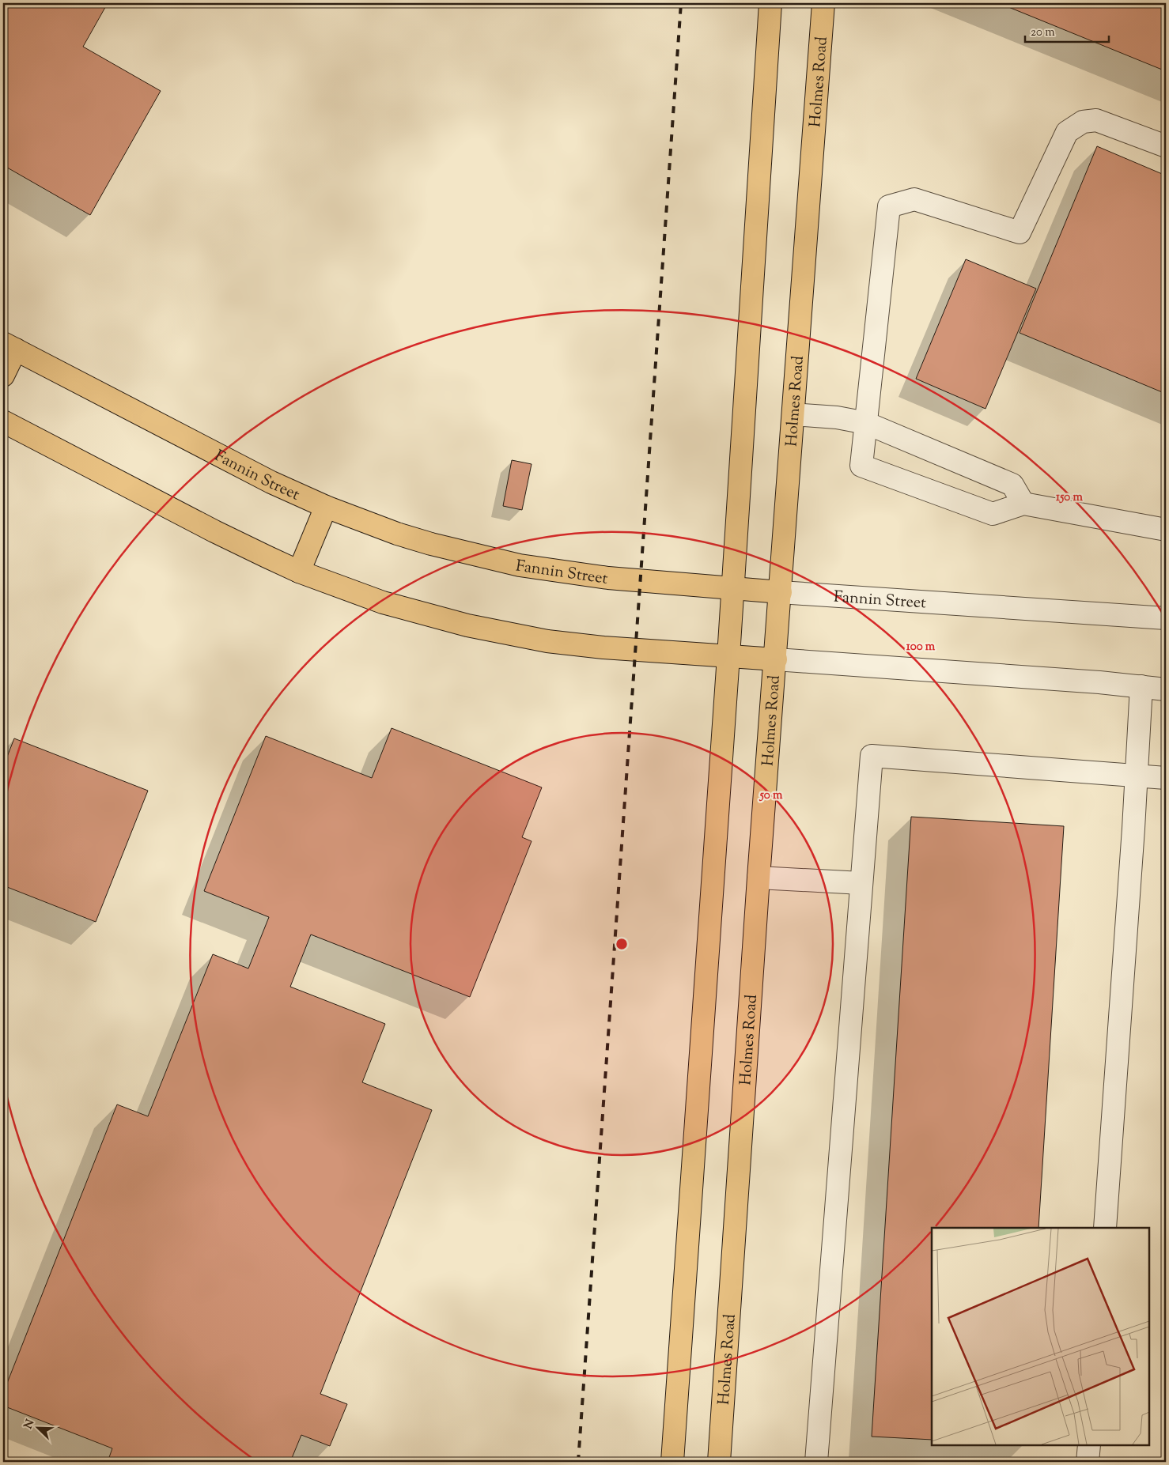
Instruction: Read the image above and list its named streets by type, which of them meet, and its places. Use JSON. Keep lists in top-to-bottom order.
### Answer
{
  "streets": {
    "main road": ["Holmes Road", "Fannin Street"]
  },
  "crossings": [
    ["Holmes Road", "Fannin Street"]
  ],
  "scale_bar": "20 m",
  "north": "top left",
  "rings": ["150 m", "100 m", "50 m"]
}
